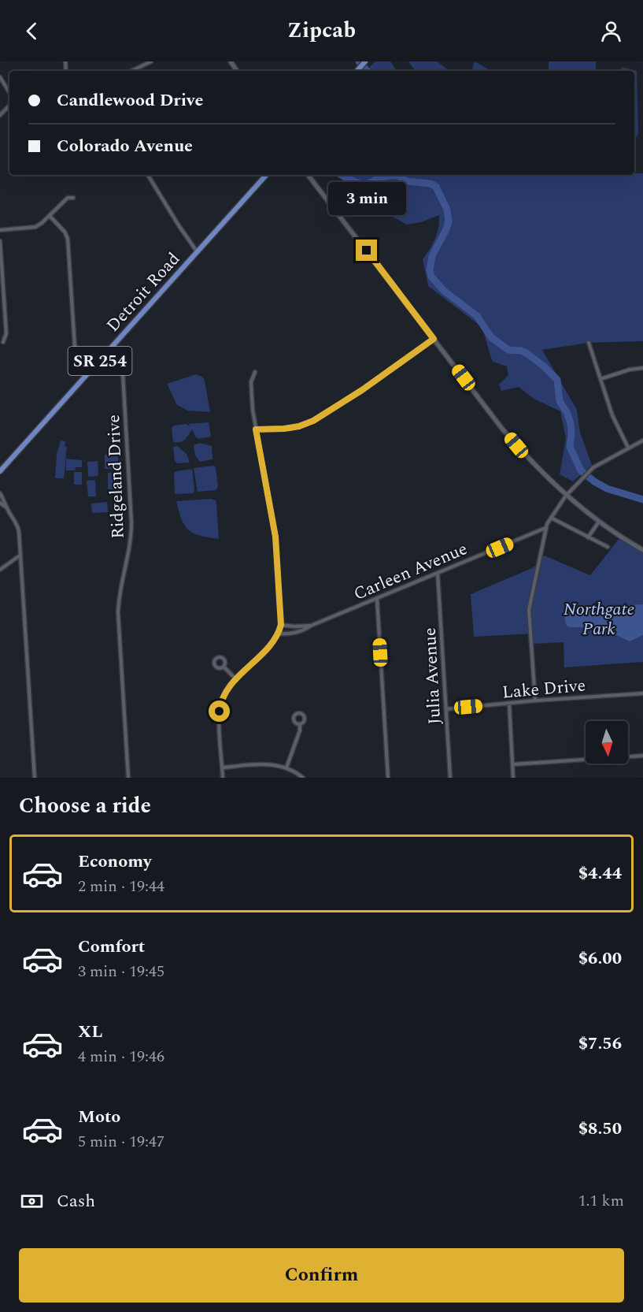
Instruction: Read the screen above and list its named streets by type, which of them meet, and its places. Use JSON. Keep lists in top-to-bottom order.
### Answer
{
  "streets": {
    "main road": ["Detroit Road", "SR 254"],
    "street": [
      "Ridgeland Drive",
      "Carleen Avenue",
      "Julia Avenue",
      "Lake Drive"
    ]
  },
  "crossings": [
    ["Detroit Road", "Ridgeland Drive"],
    ["Carleen Avenue", "Julia Avenue"],
    ["Julia Avenue", "Lake Drive"]
  ],
  "parks": ["Northgate Park"],
  "north": "bottom",
  "page": {
    "header": "Zipcab",
    "banner": ["Candlewood Drive", "Colorado Avenue"],
    "bubble": "3 min",
    "heading": "Choose a ride",
    "list": [
      {
        "name": "Economy",
        "note": "2 min · 19:44",
        "value": "$4.44"
      },
      {
        "name": "Comfort",
        "note": "3 min · 19:45",
        "value": "$6.00"
      },
      {
        "name": "XL",
        "note": "4 min · 19:46",
        "value": "$7.56"
      },
      {
        "name": "Moto",
        "note": "5 min · 19:47",
        "value": "$8.50"
      }
    ],
    "pay": ["Cash", "1.1 km"],
    "buttons": "Confirm"
  }
}
